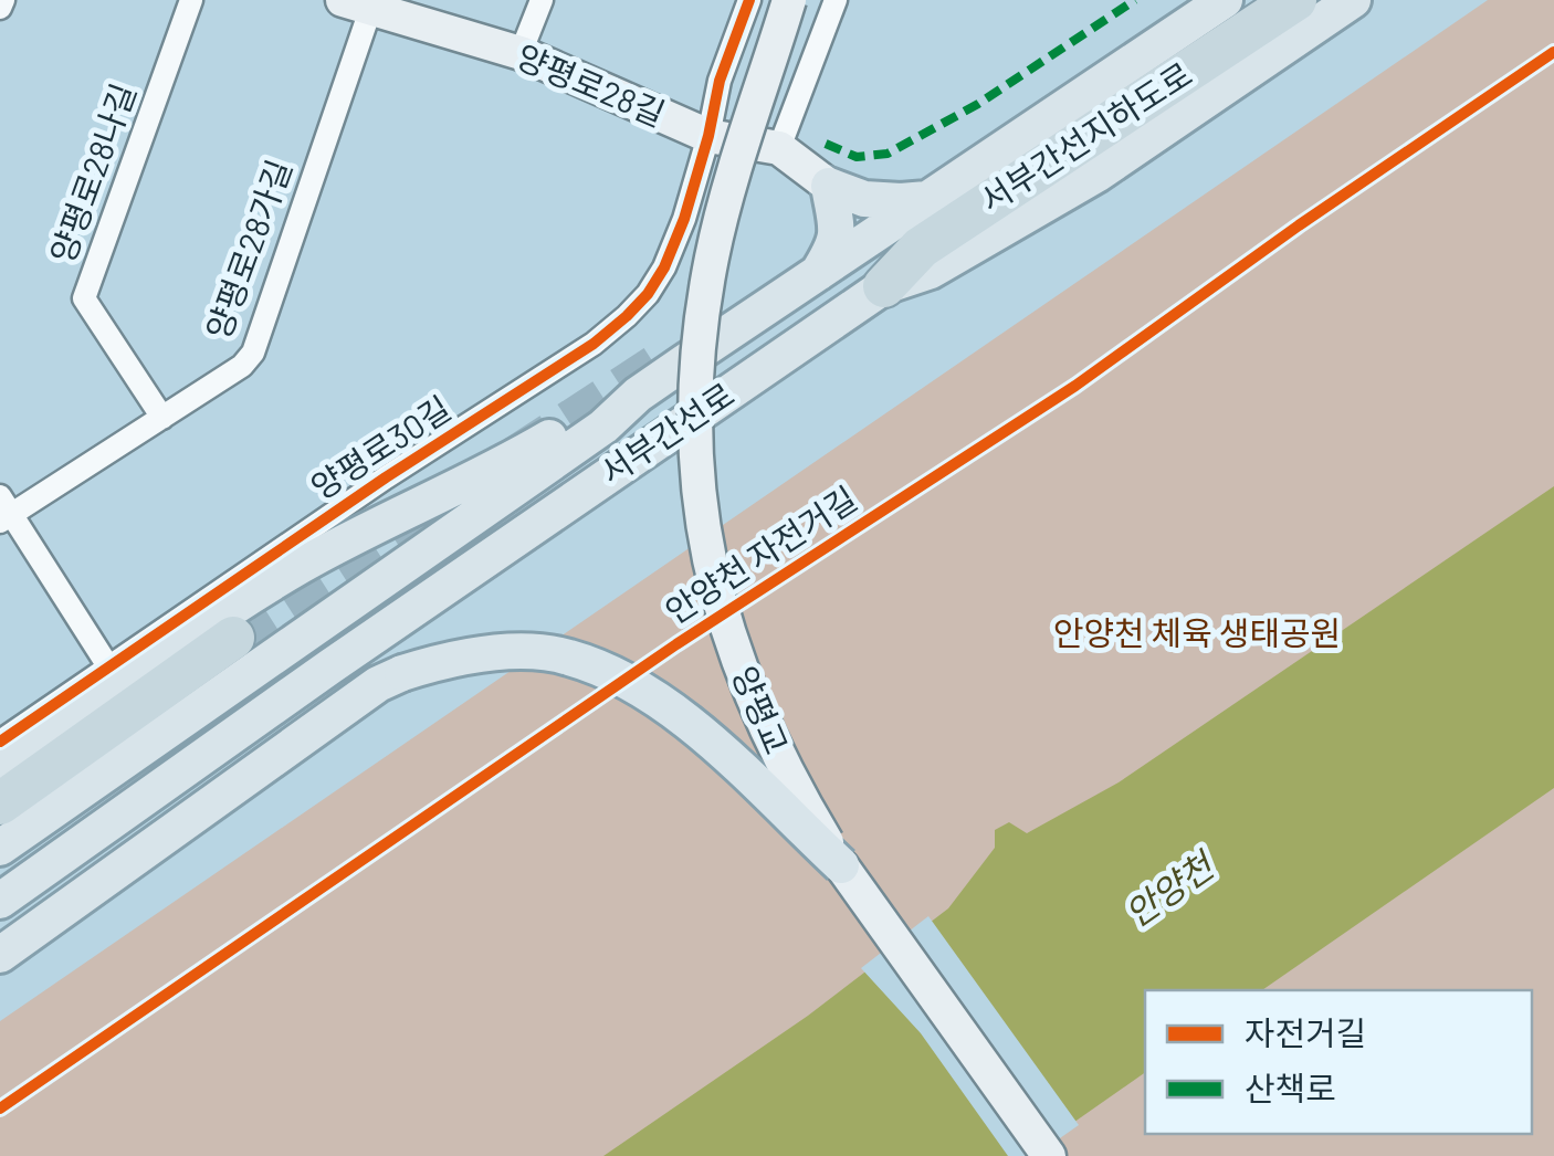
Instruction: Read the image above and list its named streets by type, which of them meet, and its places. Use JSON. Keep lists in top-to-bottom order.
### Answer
{
  "streets": {
    "highway": ["서부간선지하도로"],
    "main road": ["양평로28길", "서부간선로", "양평교"],
    "street": ["양평로28나길", "양평로28가길", "양평로30길"],
    "cycle path": ["안양천 자전거길"]
  },
  "crossings": [
    ["양평로28길", "양평로28가길"],
    ["양평로28길", "양평로30길"],
    ["서부간선지하도로", "서부간선로"],
    ["양평로28나길", "양평로28가길"]
  ],
  "water": ["안양천"],
  "parks": ["안양천 체육 생태공원"],
  "legend": ["자전거길", "산책로"]
}
